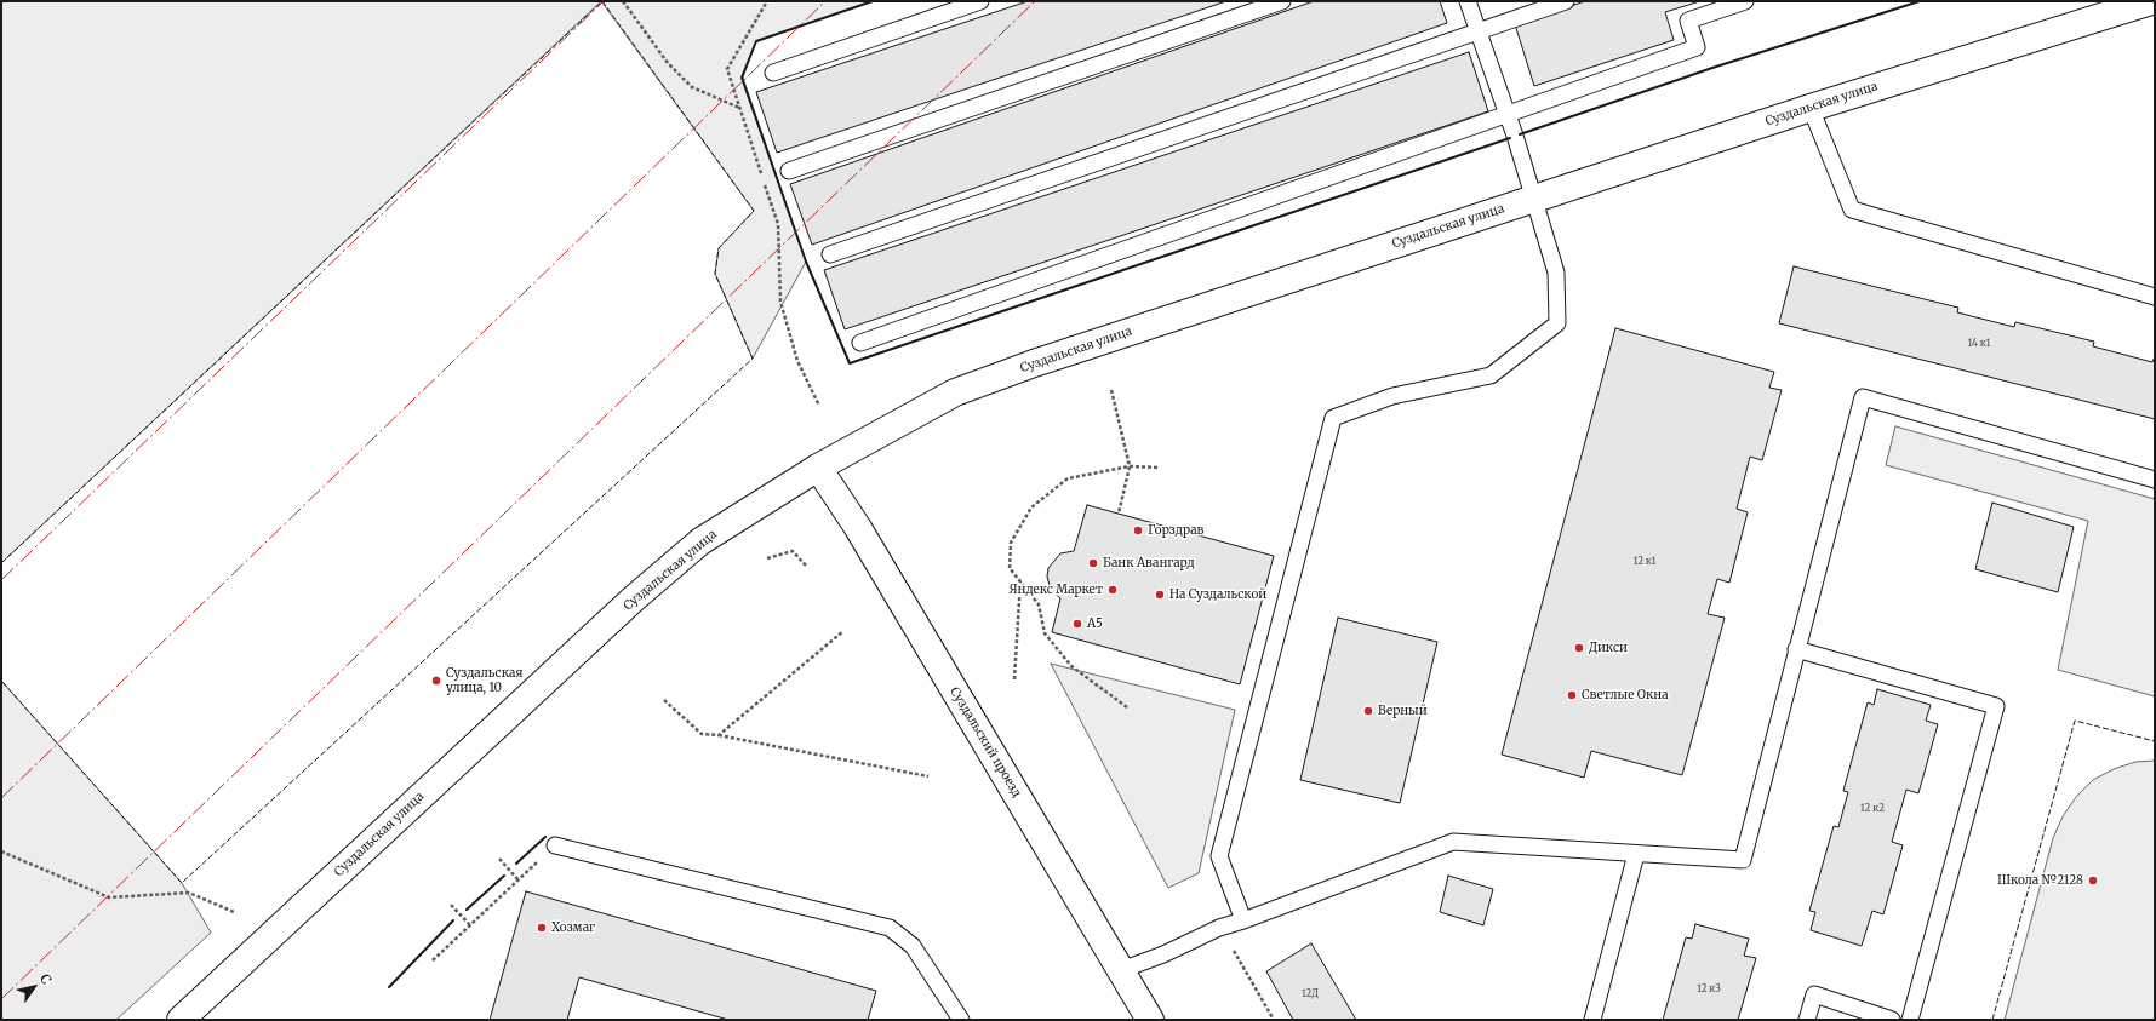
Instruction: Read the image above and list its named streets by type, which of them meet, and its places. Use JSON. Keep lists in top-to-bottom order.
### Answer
{
  "streets": {
    "street": ["Суздальская улица", "Суздальский проезд"]
  },
  "crossings": [
    ["Суздальская улица", "Суздальский проезд"]
  ],
  "places": [
    "Горздрав",
    "Банк Авангард",
    "Яндекс Маркет",
    "На Суздальской",
    "А5",
    "Дикси",
    "Суздальская улица, 10",
    "Светлые Окна",
    "Верный",
    "Школа №2128",
    "Хозмаг"
  ],
  "house_numbers": [
    "14 к1",
    "12 к1",
    "12 к2",
    "12 к3",
    "12Д"
  ],
  "north": "top right"
}
